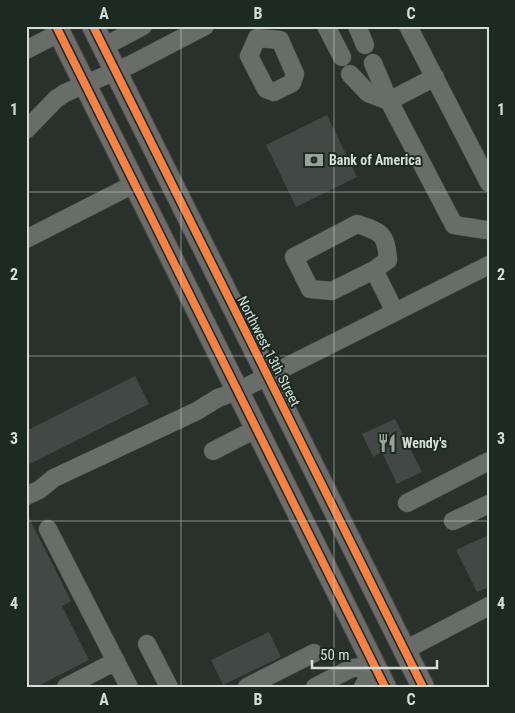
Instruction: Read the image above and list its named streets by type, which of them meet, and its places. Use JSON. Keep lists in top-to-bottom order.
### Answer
{
  "streets": {
    "main road": ["Northwest 13th Street"]
  },
  "places": {
    "bank": ["Bank of America"],
    "restaurant": ["Wendy's"]
  },
  "scale_bar": "50 m",
  "grid": {
    "columns": ["A", "B", "C"],
    "rows": [
      "1",
      "2",
      "3",
      "4"
    ]
  }
}
